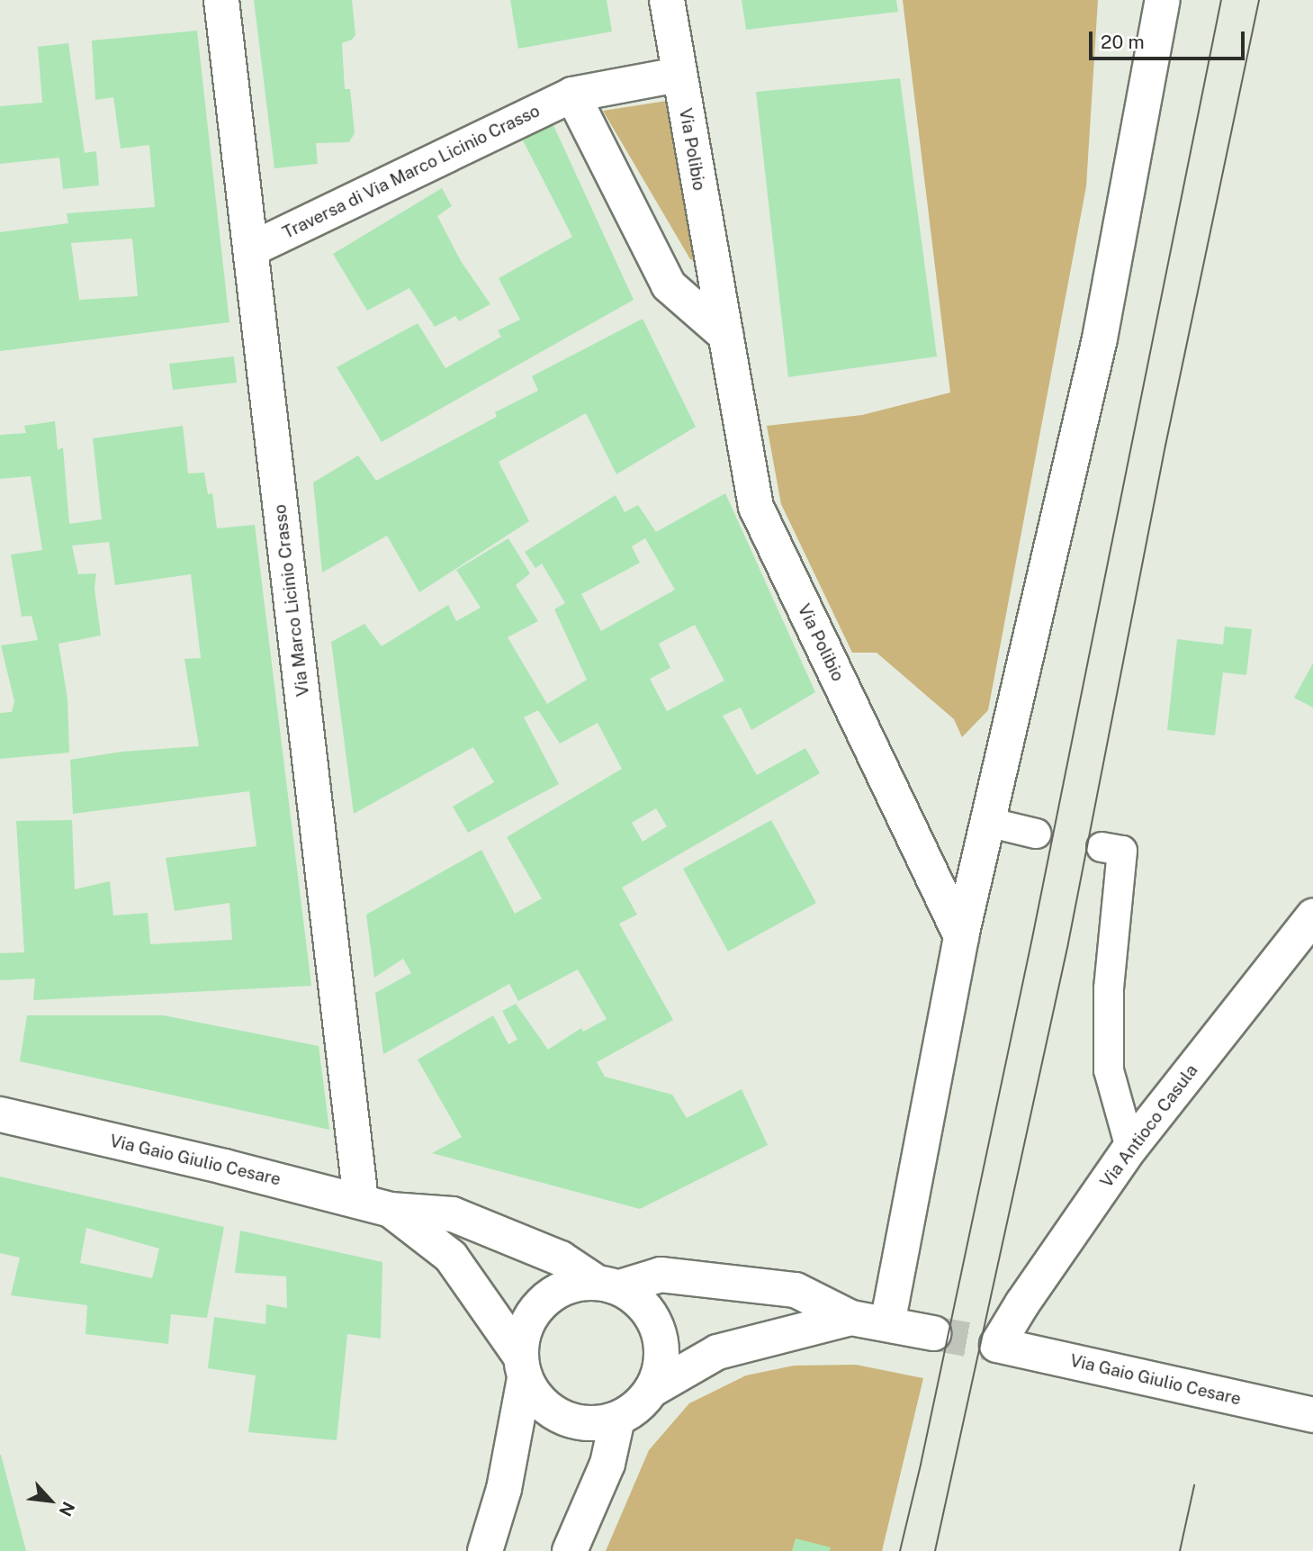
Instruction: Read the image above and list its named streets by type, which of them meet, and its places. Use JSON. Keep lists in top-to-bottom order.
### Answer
{
  "streets": {
    "street": [
      "Via Polibio",
      "Traversa di Via Marco Licinio Crasso",
      "Via Marco Licinio Crasso",
      "Via Antioco Casula",
      "Via Gaio Giulio Cesare"
    ]
  },
  "crossings": [
    ["Via Polibio", "Traversa di Via Marco Licinio Crasso"],
    ["Traversa di Via Marco Licinio Crasso", "Via Marco Licinio Crasso"],
    ["Via Marco Licinio Crasso", "Via Gaio Giulio Cesare"],
    ["Via Antioco Casula", "Via Gaio Giulio Cesare"]
  ],
  "scale_bar": "20 m",
  "north": "bottom right"
}
